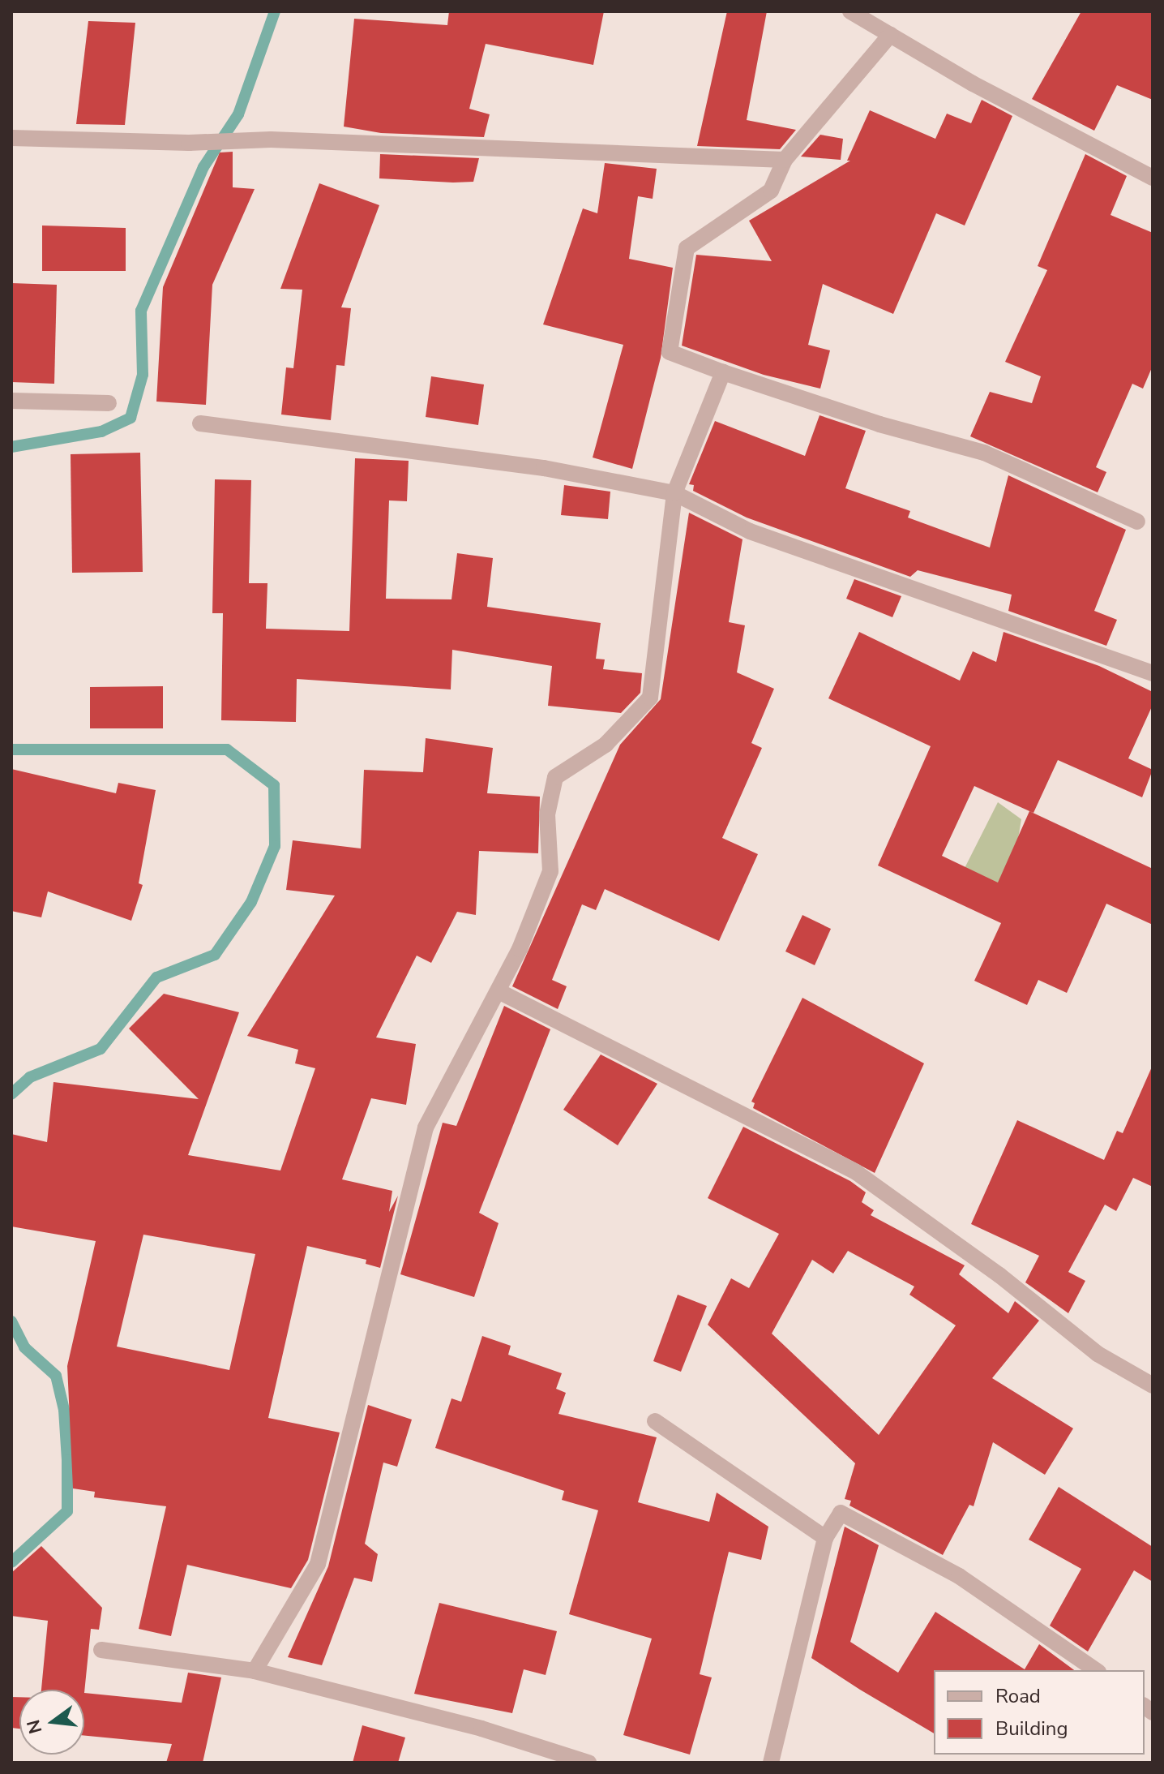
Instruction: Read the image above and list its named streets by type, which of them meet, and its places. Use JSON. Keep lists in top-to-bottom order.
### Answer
{
  "legend": ["Road", "Building"],
  "north": "left"
}
